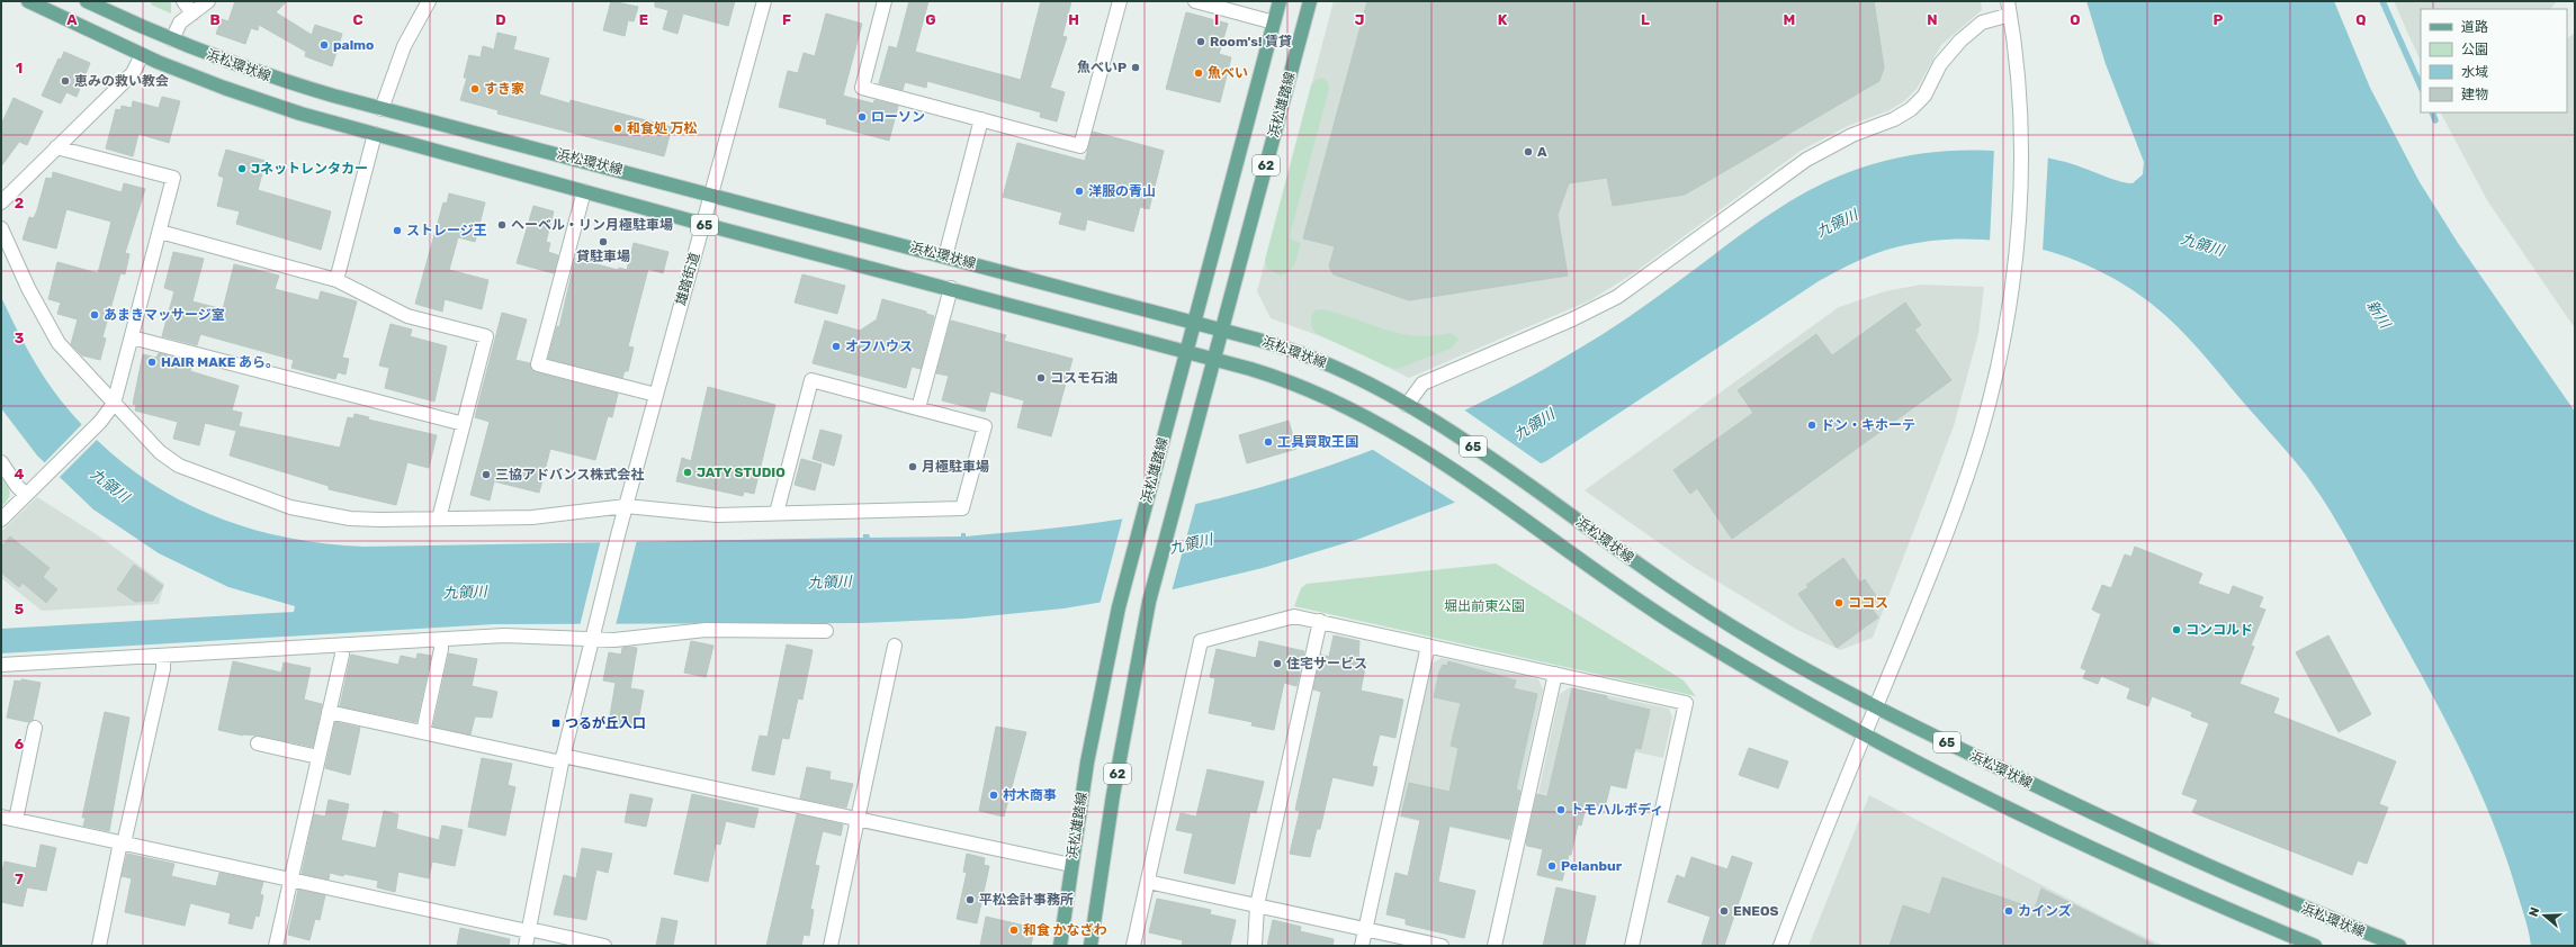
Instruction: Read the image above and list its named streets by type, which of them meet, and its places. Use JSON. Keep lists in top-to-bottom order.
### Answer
{
  "streets": {
    "main road": [
      "浜松環状線",
      "浜松雄踏線",
      "62",
      "65"
    ],
    "street": ["雄踏街道"]
  },
  "crossings": [
    ["浜松環状線", "浜松雄踏線"],
    ["浜松環状線", "雄踏街道"]
  ],
  "water": ["九領川", "新川"],
  "parks": ["堀出前東公園"],
  "places": {
    "other": [
      "Room's! 賃貸",
      "palmo",
      "魚べいP",
      "魚べい",
      "恵みの救い教会",
      "すき家",
      "ローソン",
      "和食処 万松",
      "A",
      "Jネットレンタカー",
      "洋服の青山",
      "ヘーベル・リン月極駐車場",
      "ストレージ王",
      "貸駐車場",
      "あまきマッサージ室",
      "オフハウス",
      "HAIR MAKE あら。",
      "コスモ石油",
      "ドン・キホーテ",
      "工具買取王国",
      "月極駐車場",
      "JATY STUDIO",
      "三協アドバンス株式会社",
      "ココス",
      "コンコルド",
      "住宅サービス",
      "村木商事",
      "トモハルボディ",
      "Pelanbur",
      "平松会計事務所",
      "ENEOS",
      "カインズ",
      "和食 かなざわ"
    ],
    "transit": ["つるが丘入口"]
  },
  "legend": [
    "道路",
    "公園",
    "水域",
    "建物"
  ],
  "north": "left",
  "grid": {
    "columns": [
      "A",
      "B",
      "C",
      "D",
      "E",
      "F",
      "G",
      "H",
      "I",
      "J",
      "K",
      "L",
      "M",
      "N",
      "O",
      "P",
      "Q"
    ],
    "rows": [
      "1",
      "2",
      "3",
      "4",
      "5",
      "6",
      "7"
    ]
  }
}
